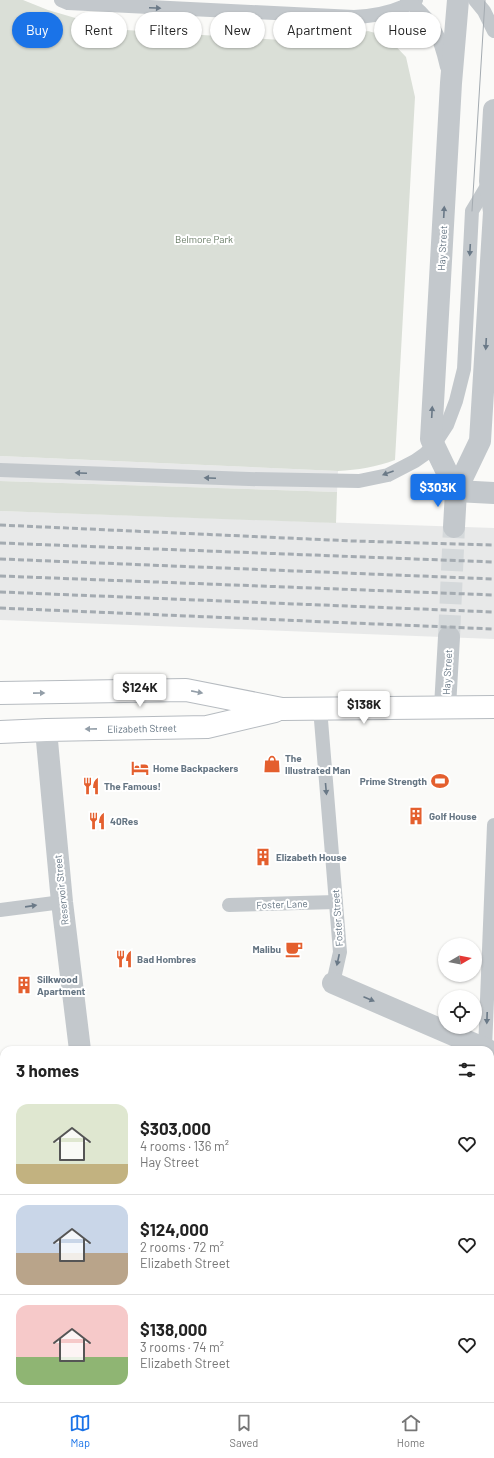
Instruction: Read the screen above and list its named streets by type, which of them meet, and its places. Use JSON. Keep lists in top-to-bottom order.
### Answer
{
  "streets": {
    "main road": ["Elizabeth Street"],
    "street": ["Hay Street", "Reservoir Street", "Foster Street"],
    "lane": ["Foster Lane"]
  },
  "crossings": [
    ["Hay Street", "Elizabeth Street"],
    ["Elizabeth Street", "Reservoir Street"],
    ["Elizabeth Street", "Foster Street"],
    ["Foster Lane", "Foster Street"]
  ],
  "one_way": ["Foster Street"],
  "parks": ["Belmore Park"],
  "places": {
    "shop": ["The Illustrated Man"],
    "hotel": ["Home Backpackers"],
    "sports": ["Prime Strength"],
    "restaurant": ["The Famous!", "40Res", "Bad Hombres"],
    "building": ["Golf House", "Elizabeth House", "Silkwood Apartment"],
    "cafe": ["Malibu"]
  },
  "north": "right",
  "page": {
    "chip": [
      "Buy",
      "Rent",
      "Filters",
      "New",
      "Apartment",
      "House"
    ],
    "price": ["$303K", "$124K", "$138K"],
    "heading": "3 homes",
    "list": [
      {
        "name": "$303,000",
        "note": "4 rooms · 136 m² · Hay Street"
      },
      {
        "name": "$124,000",
        "note": "2 rooms · 72 m² · Elizabeth Street"
      },
      {
        "name": "$138,000",
        "note": "3 rooms · 74 m² · Elizabeth Street"
      }
    ],
    "tabs": ["Map", "Saved", "Home"]
  }
}
